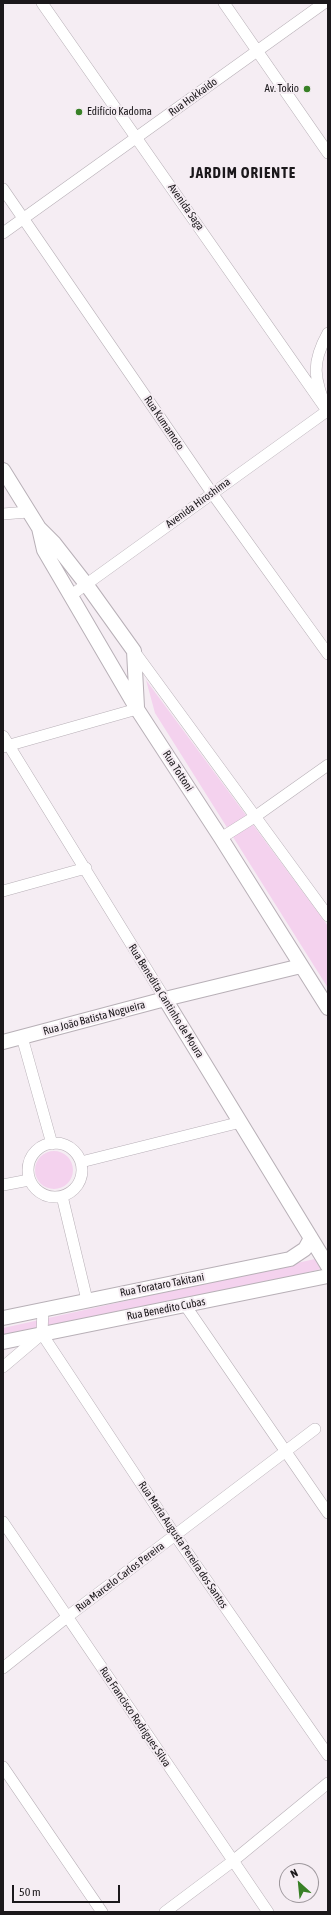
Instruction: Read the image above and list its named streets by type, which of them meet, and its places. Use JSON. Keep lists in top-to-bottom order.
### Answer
{
  "streets": {
    "street": [
      "Rua Hokkaido",
      "Avenida Saga",
      "Rua Kumamoto",
      "Avenida Hiroshima",
      "Rua Tottoni",
      "Rua Benedita Cantinho de Moura",
      "Rua João Batista Nogueira",
      "Rua Torataro Takitani",
      "Rua Benedito Cubas",
      "Rua Maria Augusta Pereira dos Santos",
      "Rua Marcelo Carlos Pereira",
      "Rua Francisco Rodrigues Silva"
    ]
  },
  "crossings": [
    ["Rua Hokkaido", "Avenida Saga"],
    ["Rua Hokkaido", "Rua Kumamoto"],
    ["Avenida Saga", "Avenida Hiroshima"],
    ["Rua Kumamoto", "Avenida Hiroshima"],
    ["Avenida Hiroshima", "Rua Tottoni"],
    ["Rua Tottoni", "Rua João Batista Nogueira"],
    ["Rua Benedita Cantinho de Moura", "Rua João Batista Nogueira"],
    ["Rua Benedita Cantinho de Moura", "Rua Torataro Takitani"],
    ["Rua Benedito Cubas", "Rua Maria Augusta Pereira dos Santos"],
    ["Rua Maria Augusta Pereira dos Santos", "Rua Marcelo Carlos Pereira"],
    ["Rua Marcelo Carlos Pereira", "Rua Francisco Rodrigues Silva"]
  ],
  "districts": ["JARDIM ORIENTE"],
  "places": ["Av. Tokio", "Edifício Kadoma"],
  "scale_bar": "50 m",
  "north": "top left"
}
